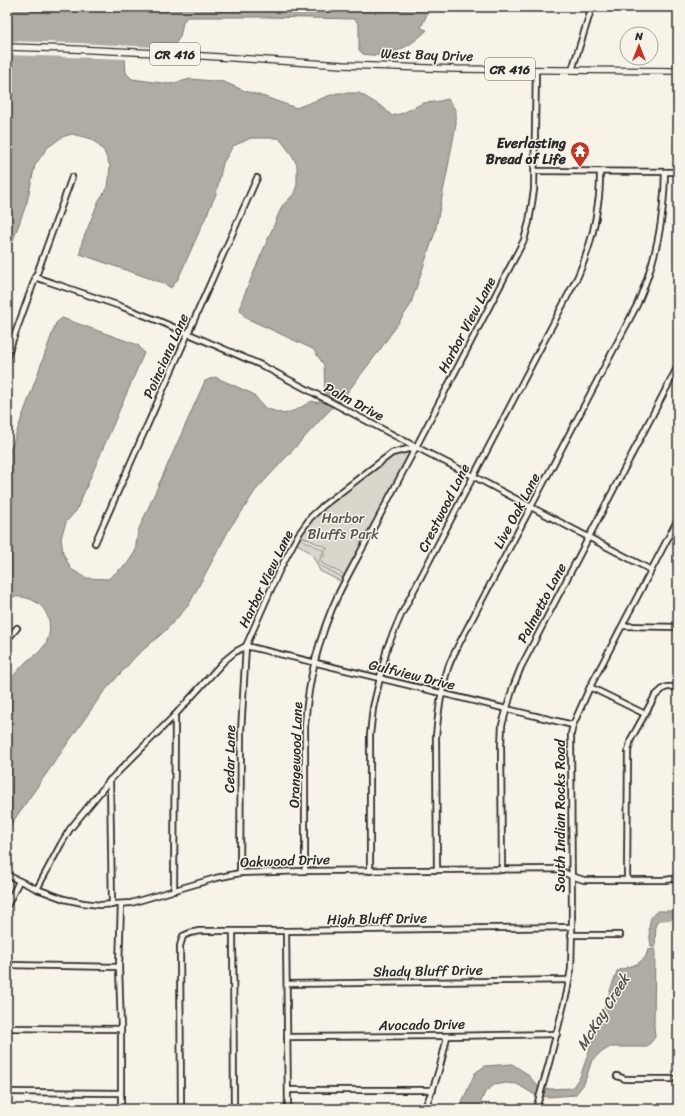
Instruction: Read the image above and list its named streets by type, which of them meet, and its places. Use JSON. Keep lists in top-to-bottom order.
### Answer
{
  "streets": {
    "main road": ["CR 416", "West Bay Drive"],
    "street": [
      "Harbor View Lane",
      "Poinciana Lane",
      "Palm Drive",
      "Crestwood Lane",
      "Live Oak Lane",
      "Palmetto Lane",
      "Gulfview Drive",
      "Orangewood Lane",
      "Cedar Lane",
      "South Indian Rocks Road",
      "Oakwood Drive",
      "High Bluff Drive",
      "Shady Bluff Drive",
      "Avocado Drive"
    ]
  },
  "crossings": [
    ["West Bay Drive", "Harbor View Lane"],
    ["Harbor View Lane", "Palm Drive"],
    ["Harbor View Lane", "Gulfview Drive"],
    ["Harbor View Lane", "Orangewood Lane"],
    ["Harbor View Lane", "Cedar Lane"],
    ["Harbor View Lane", "Oakwood Drive"],
    ["Poinciana Lane", "Palm Drive"],
    ["Palm Drive", "Crestwood Lane"],
    ["Palm Drive", "Live Oak Lane"],
    ["Palm Drive", "Palmetto Lane"],
    ["Palm Drive", "Orangewood Lane"],
    ["Palm Drive", "South Indian Rocks Road"],
    ["Crestwood Lane", "Gulfview Drive"],
    ["Crestwood Lane", "Oakwood Drive"],
    ["Live Oak Lane", "Gulfview Drive"],
    ["Live Oak Lane", "Oakwood Drive"],
    ["Palmetto Lane", "Gulfview Drive"],
    ["Palmetto Lane", "Oakwood Drive"],
    ["Gulfview Drive", "Orangewood Lane"],
    ["Gulfview Drive", "Cedar Lane"],
    ["Gulfview Drive", "South Indian Rocks Road"],
    ["Orangewood Lane", "Oakwood Drive"],
    ["Cedar Lane", "Oakwood Drive"],
    ["South Indian Rocks Road", "Oakwood Drive"],
    ["South Indian Rocks Road", "High Bluff Drive"],
    ["South Indian Rocks Road", "Shady Bluff Drive"],
    ["South Indian Rocks Road", "Avocado Drive"]
  ],
  "water": ["McKay Creek"],
  "parks": ["Harbor Bluffs Park"],
  "places": {
    "temple": ["Everlasting Bread of Life"]
  },
  "north": "top"
}
